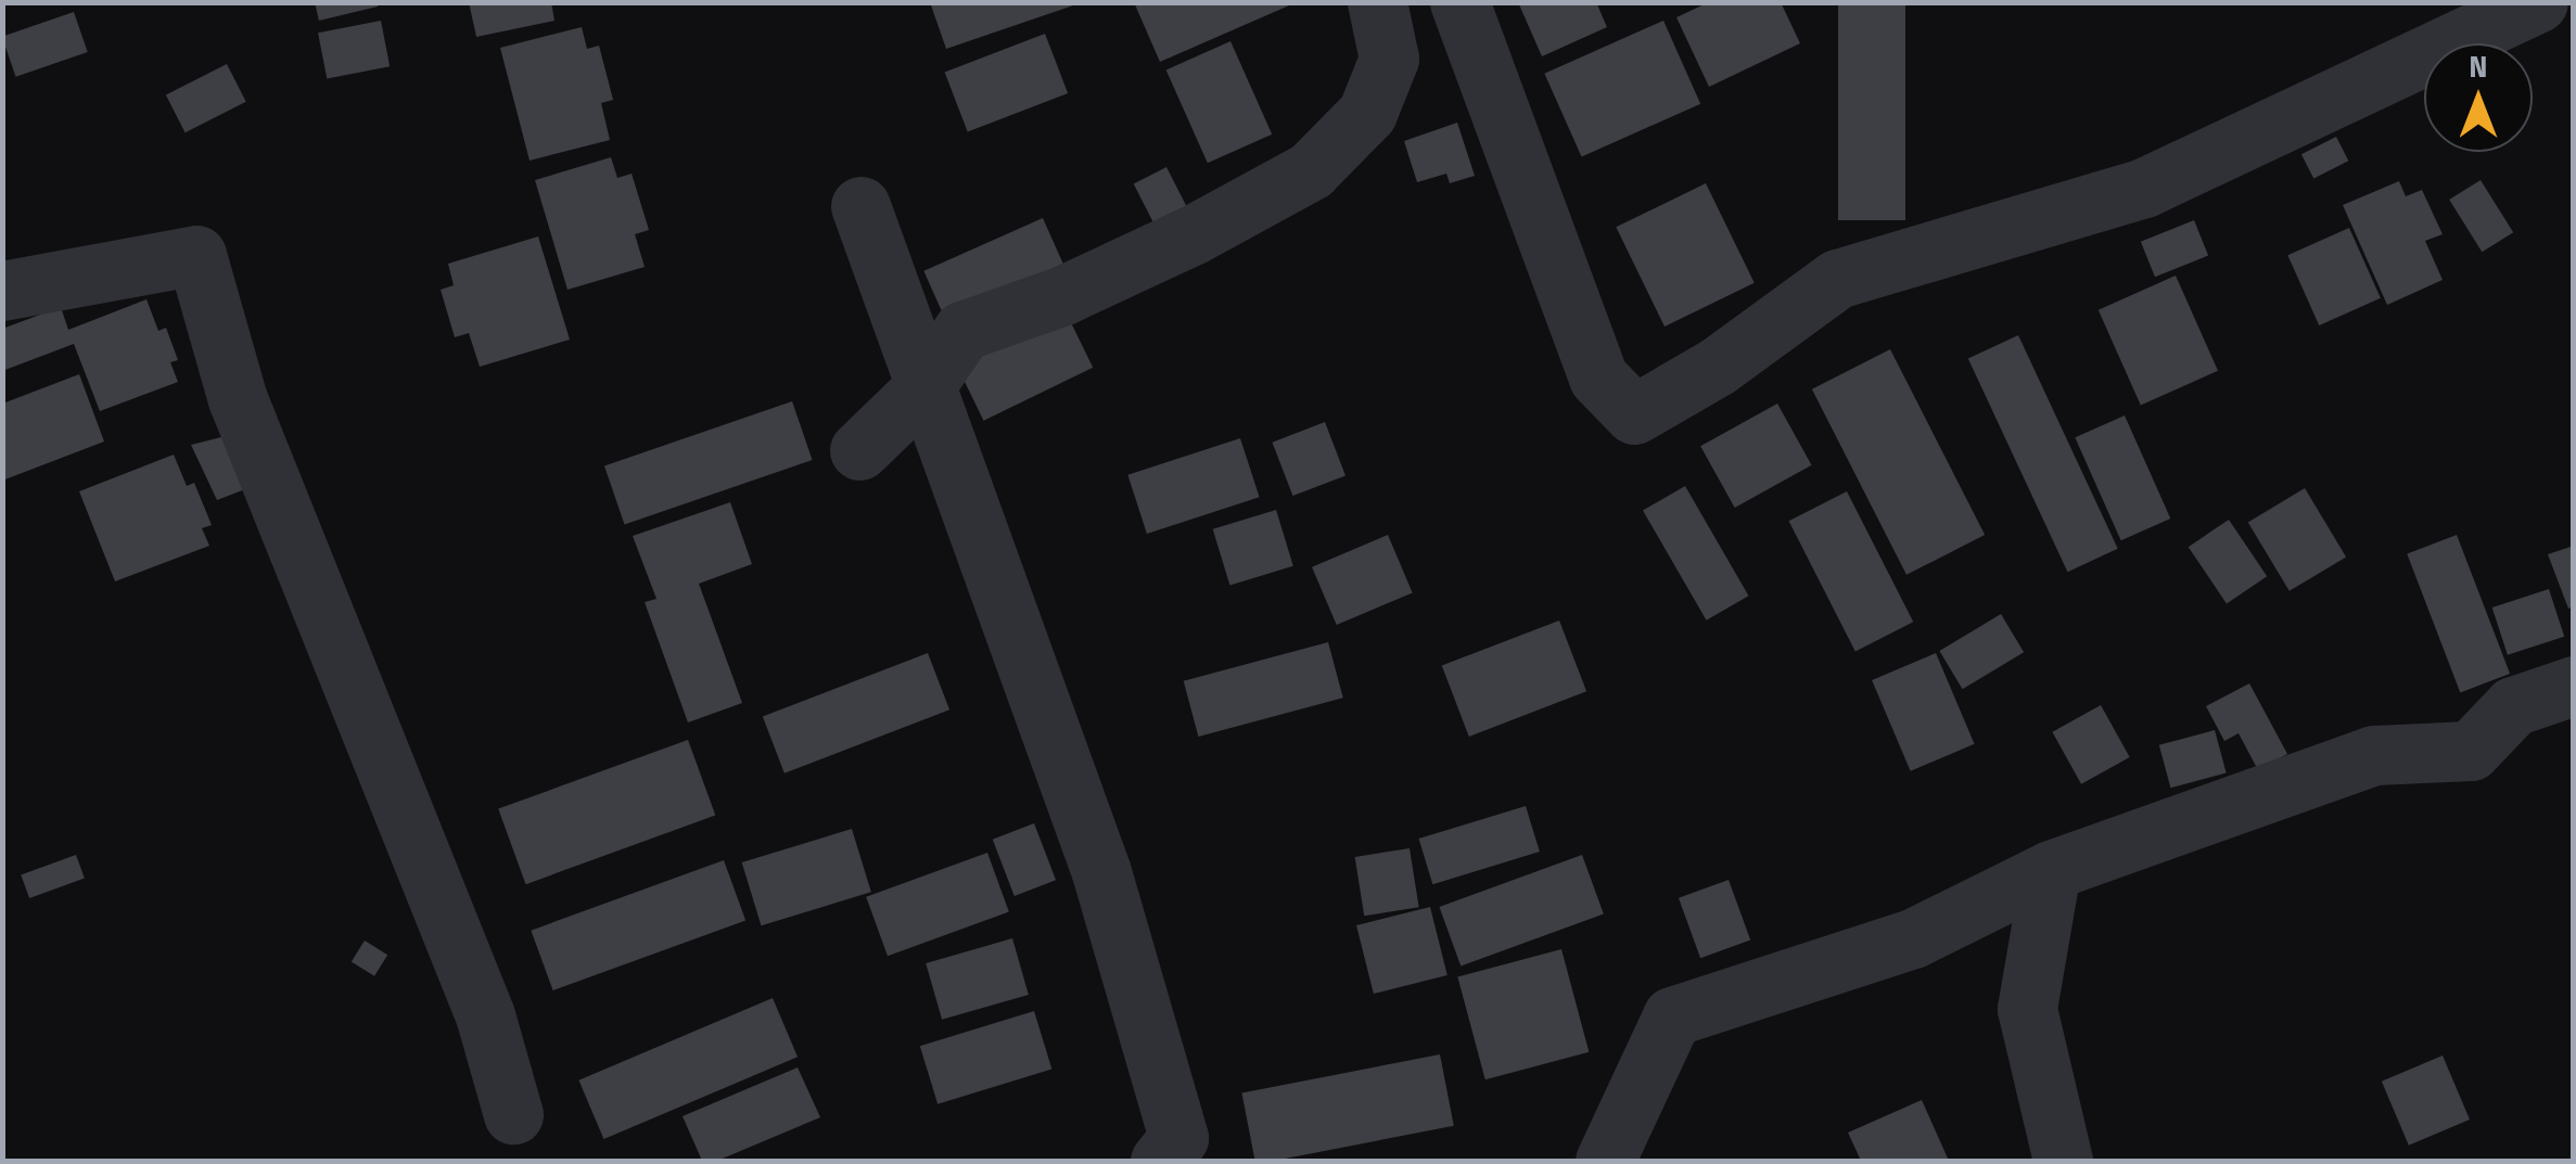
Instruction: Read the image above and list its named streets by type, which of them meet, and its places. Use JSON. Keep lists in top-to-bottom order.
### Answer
{
  "north": "top"
}
